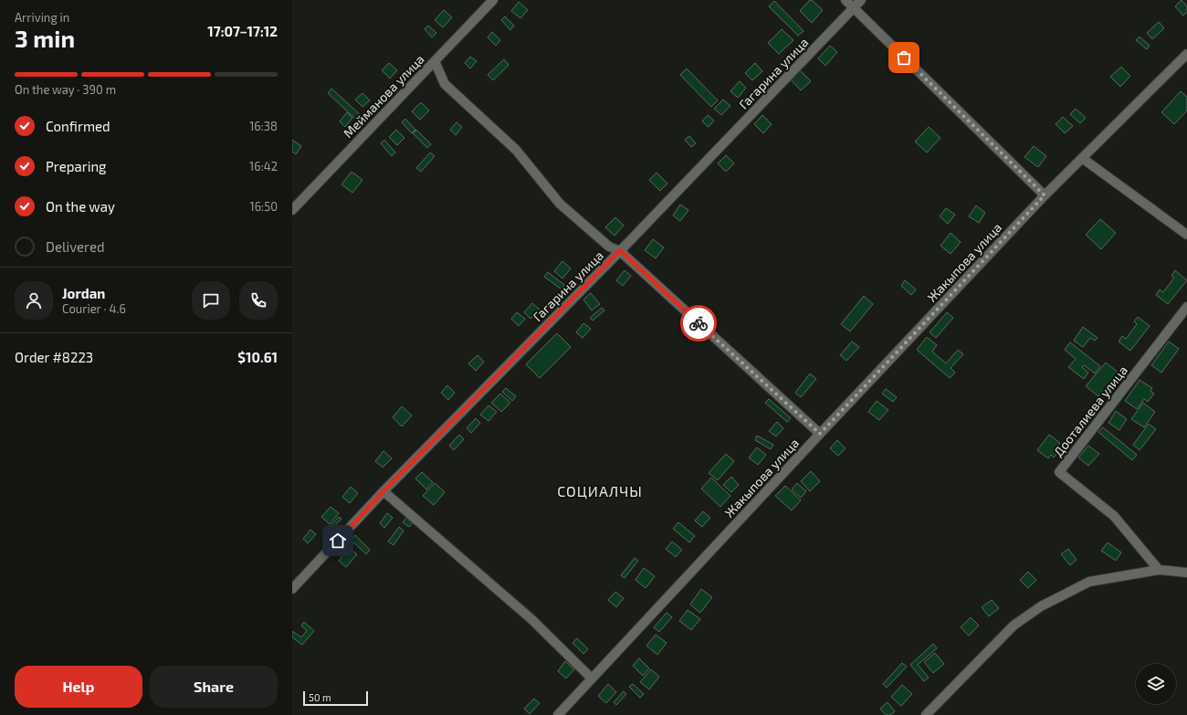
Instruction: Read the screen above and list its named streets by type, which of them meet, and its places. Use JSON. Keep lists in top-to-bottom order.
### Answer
{
  "streets": {
    "street": [
      "Гагарина улица",
      "Мейманова улица",
      "Жакыпова улица",
      "Дооталиева улица"
    ]
  },
  "districts": ["СОЦИАЛЧЫ"],
  "scale_bar": "50 m",
  "page": {
    "heading": ["3 min", "Arriving in", "17:07–17:12"],
    "panel": [
      "Jordan",
      "Courier · 4.6",
      "Order #8223",
      "$10.61"
    ],
    "bar": "On the way · 390 m",
    "list": [
      ["Confirmed", "16:38"],
      ["Preparing", "16:42"],
      ["On the way", "16:50"],
      "Delivered"
    ],
    "buttons": ["Help", "Share"],
    "scale": "50 m"
  }
}
